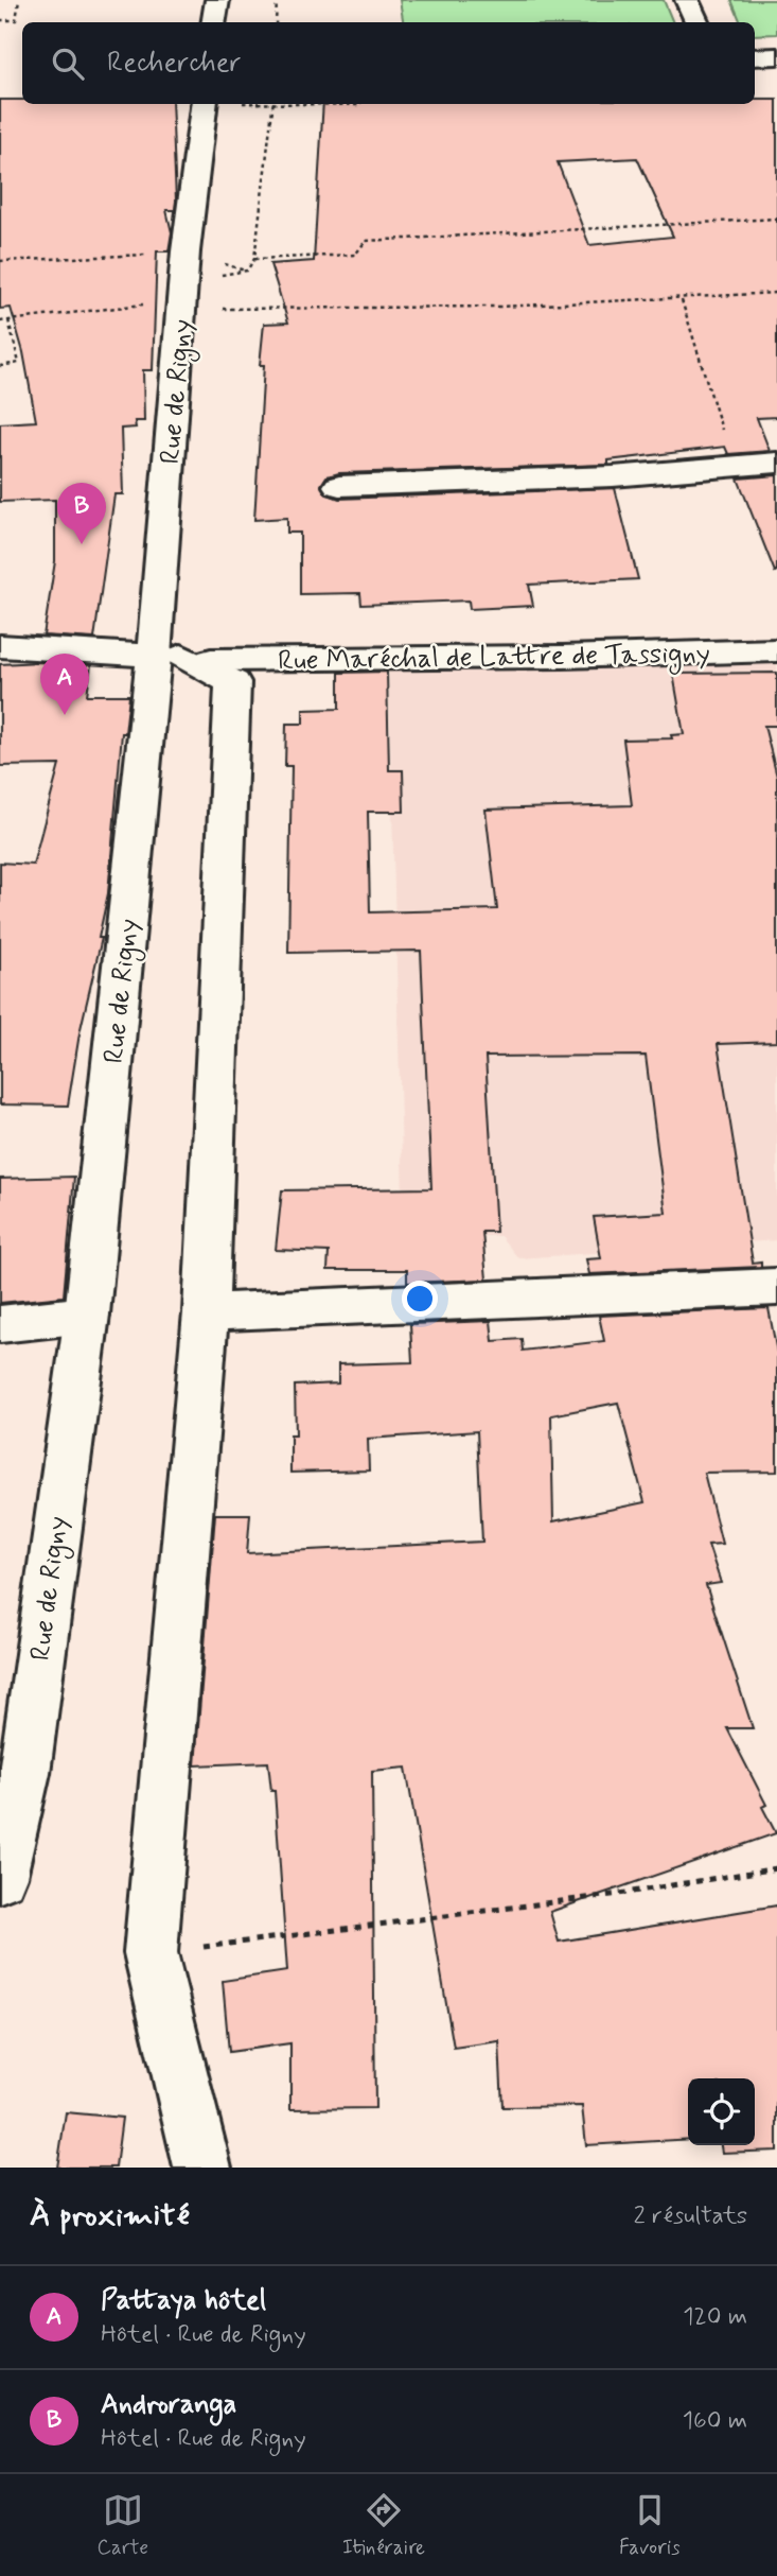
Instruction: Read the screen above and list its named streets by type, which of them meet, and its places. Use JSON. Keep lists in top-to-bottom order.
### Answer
{
  "streets": {
    "street": ["Rue de Rigny", "Rue Maréchal de Lattre de Tassigny"]
  },
  "crossings": [
    ["Rue de Rigny", "Rue Maréchal de Lattre de Tassigny"]
  ],
  "page": {
    "search": "Rechercher",
    "pins": ["B", "A"],
    "heading": ["À proximité", "2 résultats"],
    "list": [
      {
        "mark": "A",
        "name": "Pattaya hôtel",
        "note": "Hôtel · Rue de Rigny",
        "value": "120 m"
      },
      {
        "mark": "B",
        "name": "Androranga",
        "note": "Hôtel · Rue de Rigny",
        "value": "160 m"
      }
    ],
    "nav": ["Carte", "Itinéraire", "Favoris"]
  }
}
